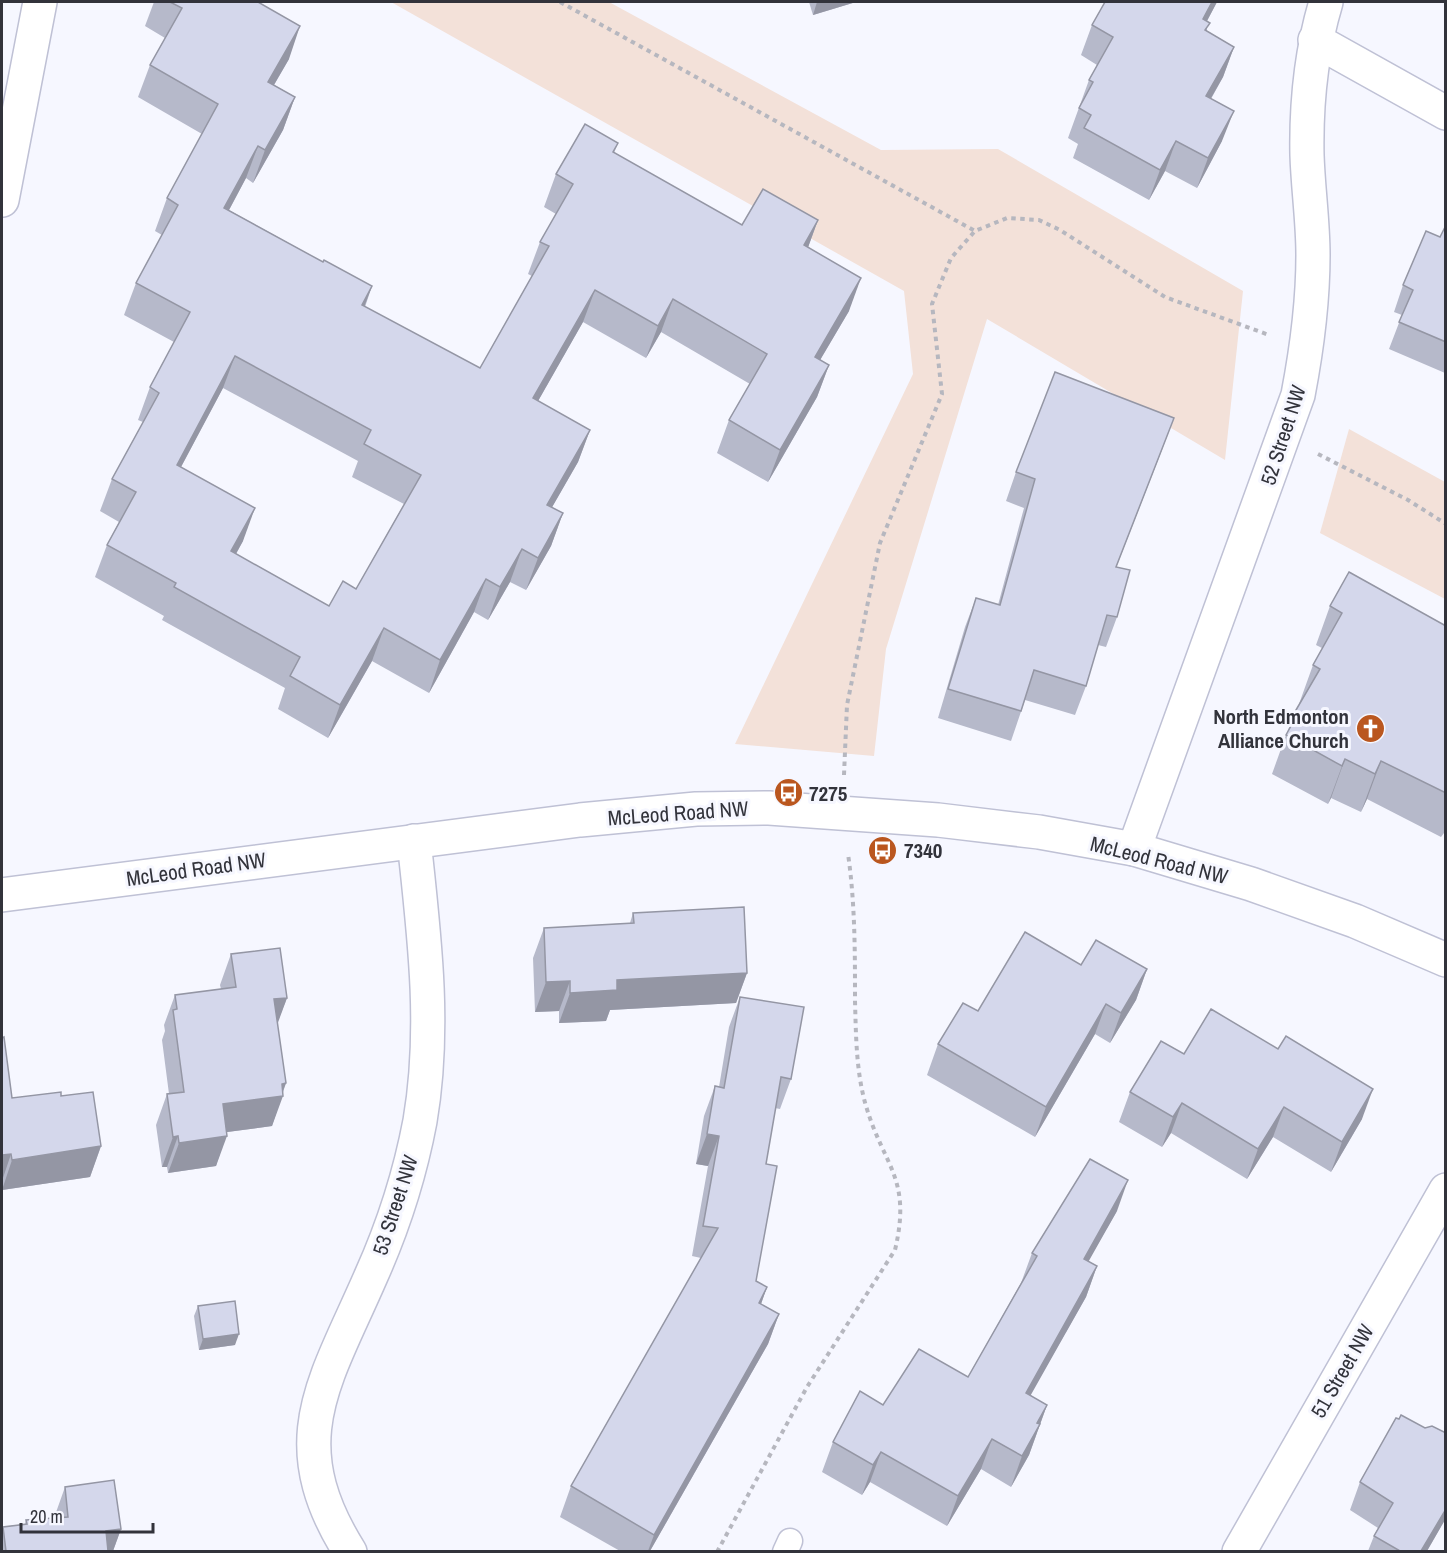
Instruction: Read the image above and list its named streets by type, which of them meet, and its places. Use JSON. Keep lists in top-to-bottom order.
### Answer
{
  "streets": {
    "street": [
      "52 Street NW",
      "McLeod Road NW",
      "53 Street NW",
      "51 Street NW"
    ]
  },
  "crossings": [
    ["52 Street NW", "McLeod Road NW"],
    ["McLeod Road NW", "53 Street NW"]
  ],
  "places": {
    "church": ["North Edmonton Alliance Church"],
    "bus stop": ["7275", "7340"]
  },
  "scale_bar": "20 m"
}
